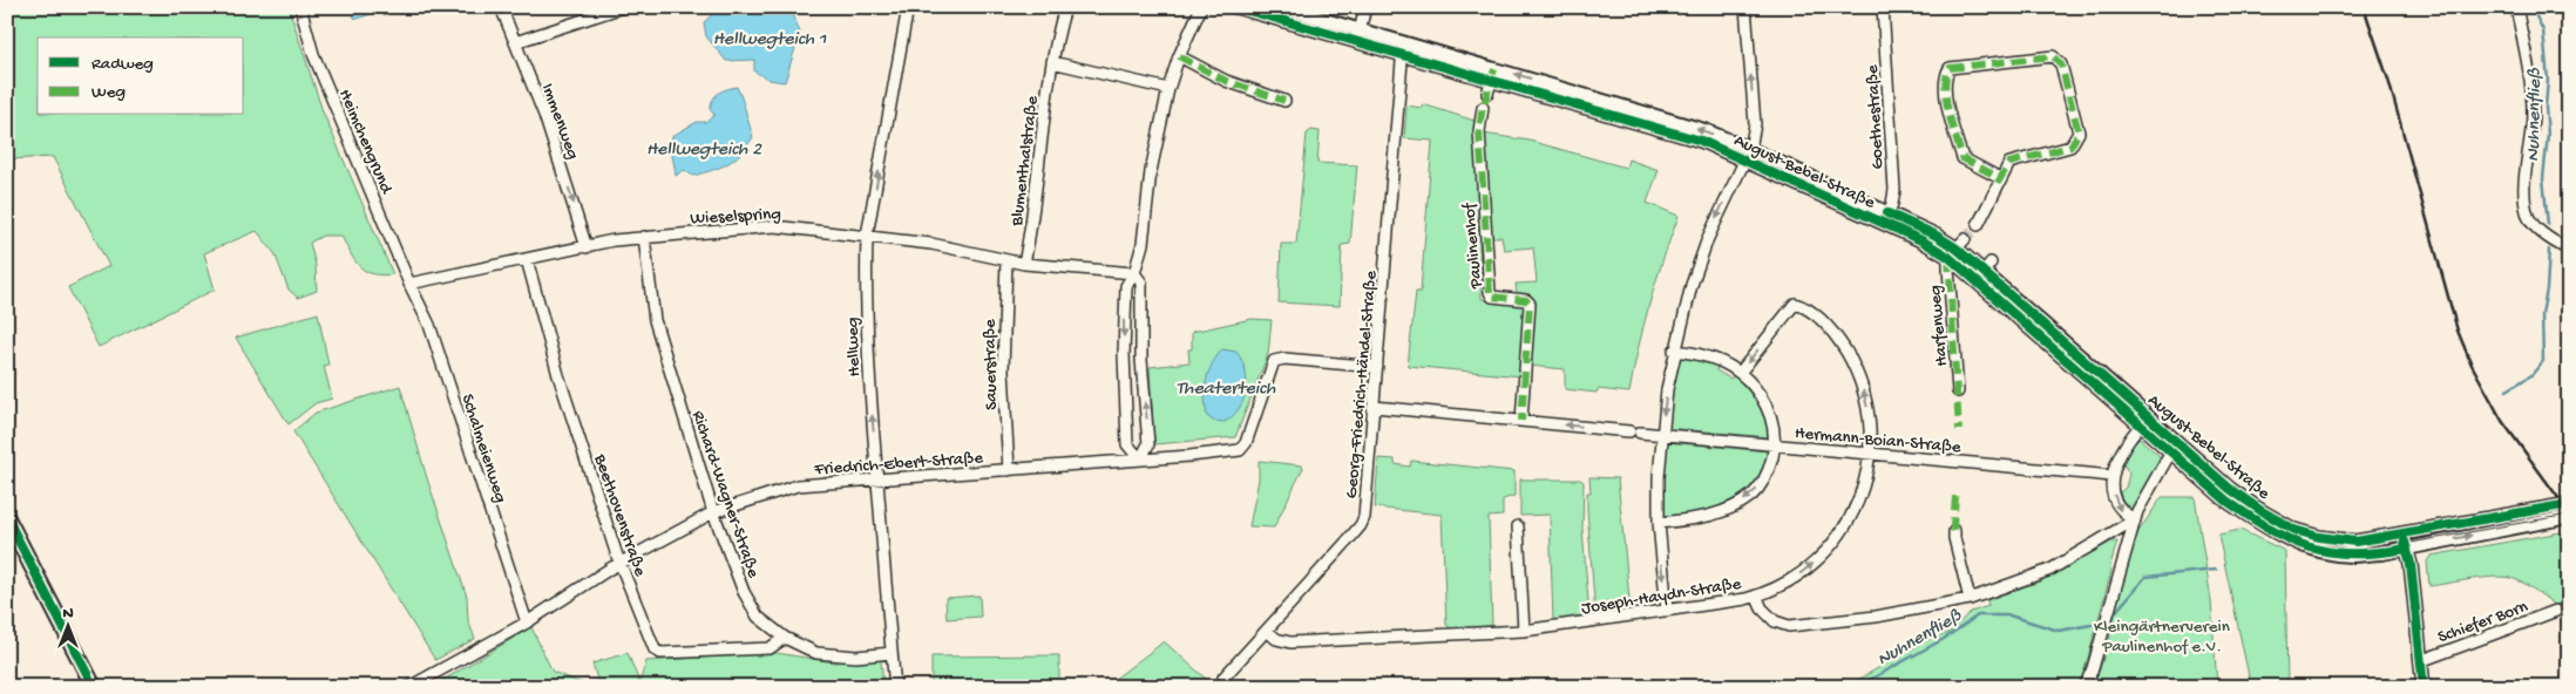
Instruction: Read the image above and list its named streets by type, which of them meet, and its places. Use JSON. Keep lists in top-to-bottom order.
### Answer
{
  "streets": {
    "street": [
      "Goethestraße",
      "Immenweg",
      "Heimchengrund",
      "Blumenthalstraße",
      "August-Bebel-Straße",
      "Wieselspring",
      "Paulinenhof",
      "Harfenweg",
      "Hellweg",
      "Sauerstraße",
      "Georg-Friedrich-Händel-Straße",
      "Hermann-Boian-Straße",
      "Schalmeienweg",
      "Friedrich-Ebert-Straße",
      "Richard-Wagner-Straße",
      "Beethovenstraße",
      "Joseph-Haydn-Straße",
      "Schiefer Born"
    ]
  },
  "crossings": [
    ["Goethestraße", "August-Bebel-Straße"],
    ["Immenweg", "Wieselspring"],
    ["Heimchengrund", "Wieselspring"],
    ["Heimchengrund", "Schalmeienweg"],
    ["Blumenthalstraße", "Wieselspring"],
    ["August-Bebel-Straße", "Harfenweg"],
    ["August-Bebel-Straße", "Georg-Friedrich-Händel-Straße"],
    ["Wieselspring", "Hellweg"],
    ["Wieselspring", "Sauerstraße"],
    ["Wieselspring", "Schalmeienweg"],
    ["Wieselspring", "Richard-Wagner-Straße"],
    ["Wieselspring", "Beethovenstraße"],
    ["Paulinenhof", "Hermann-Boian-Straße"],
    ["Hellweg", "Friedrich-Ebert-Straße"],
    ["Hellweg", "Richard-Wagner-Straße"],
    ["Sauerstraße", "Friedrich-Ebert-Straße"],
    ["Georg-Friedrich-Händel-Straße", "Hermann-Boian-Straße"],
    ["Georg-Friedrich-Händel-Straße", "Friedrich-Ebert-Straße"],
    ["Georg-Friedrich-Händel-Straße", "Joseph-Haydn-Straße"],
    ["Schalmeienweg", "Friedrich-Ebert-Straße"],
    ["Friedrich-Ebert-Straße", "Richard-Wagner-Straße"],
    ["Friedrich-Ebert-Straße", "Beethovenstraße"],
    ["Richard-Wagner-Straße", "Beethovenstraße"]
  ],
  "one_way": ["Immenweg", "Hellweg"],
  "water": [
    "Hellwegteich 1",
    "Nuhnenfließ",
    "Hellwegteich 2",
    "Theaterteich"
  ],
  "parks": ["Kleingärtnerverein Paulinenhof e.V."],
  "legend": ["Radweg", "Weg"],
  "north": "top"
}
